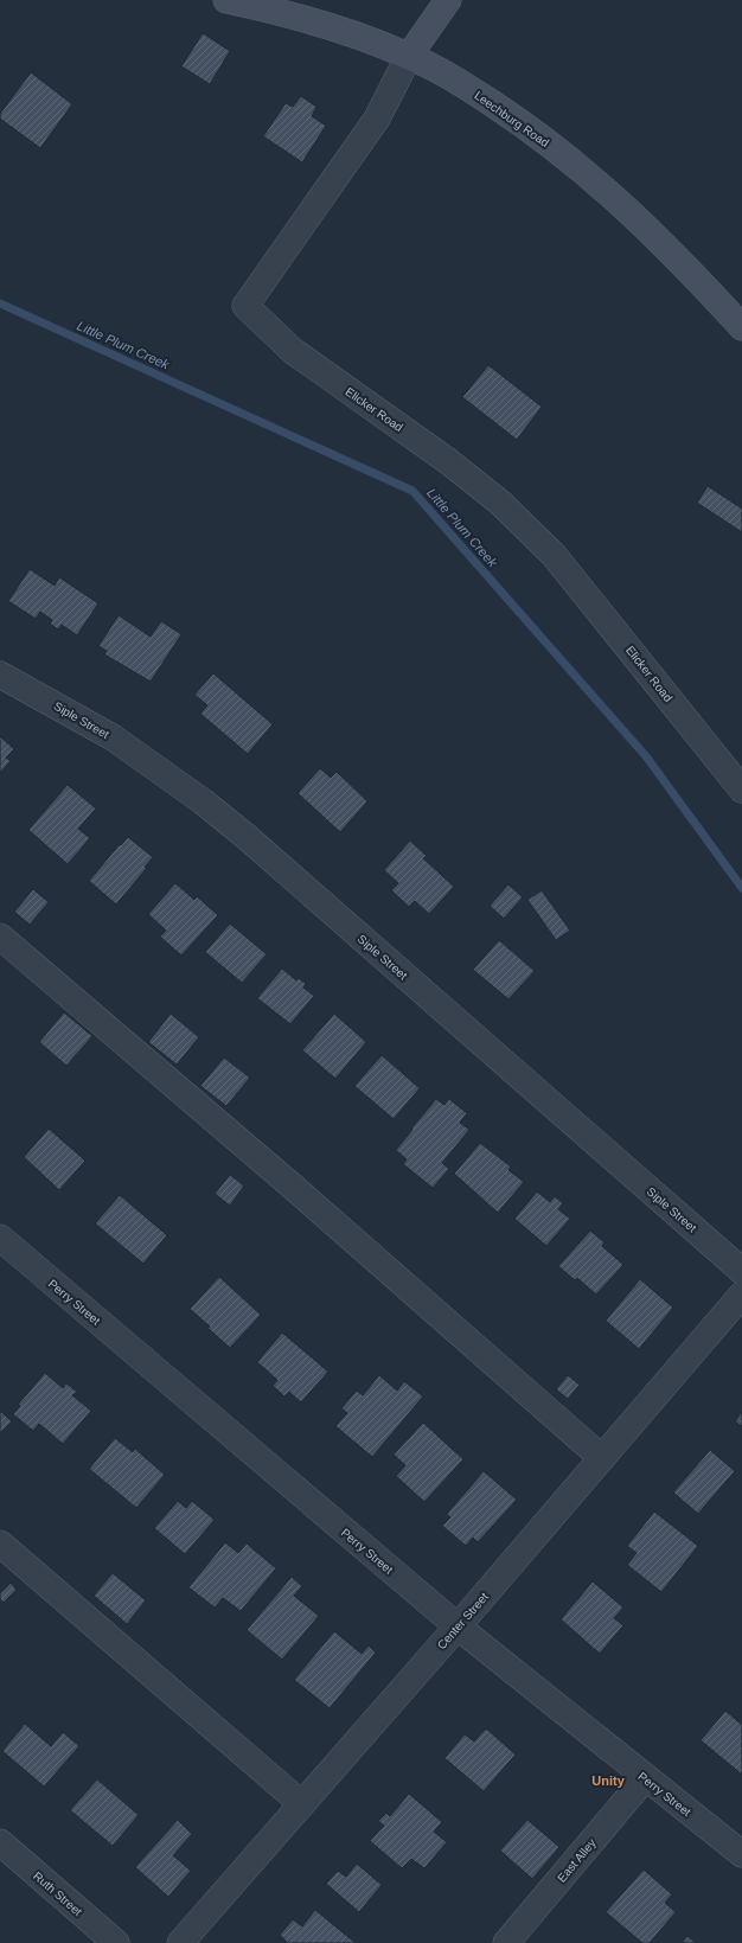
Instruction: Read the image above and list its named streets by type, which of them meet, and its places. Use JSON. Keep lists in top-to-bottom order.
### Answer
{
  "streets": {
    "street": [
      "Leechburg Road",
      "Elicker Road",
      "Siple Street",
      "Perry Street",
      "Center Street",
      "East Alley",
      "Ruth Street"
    ]
  },
  "crossings": [
    ["Leechburg Road", "Elicker Road"],
    ["Perry Street", "Center Street"],
    ["Perry Street", "East Alley"]
  ],
  "districts": ["Unity"],
  "water": ["Little Plum Creek"]
}
